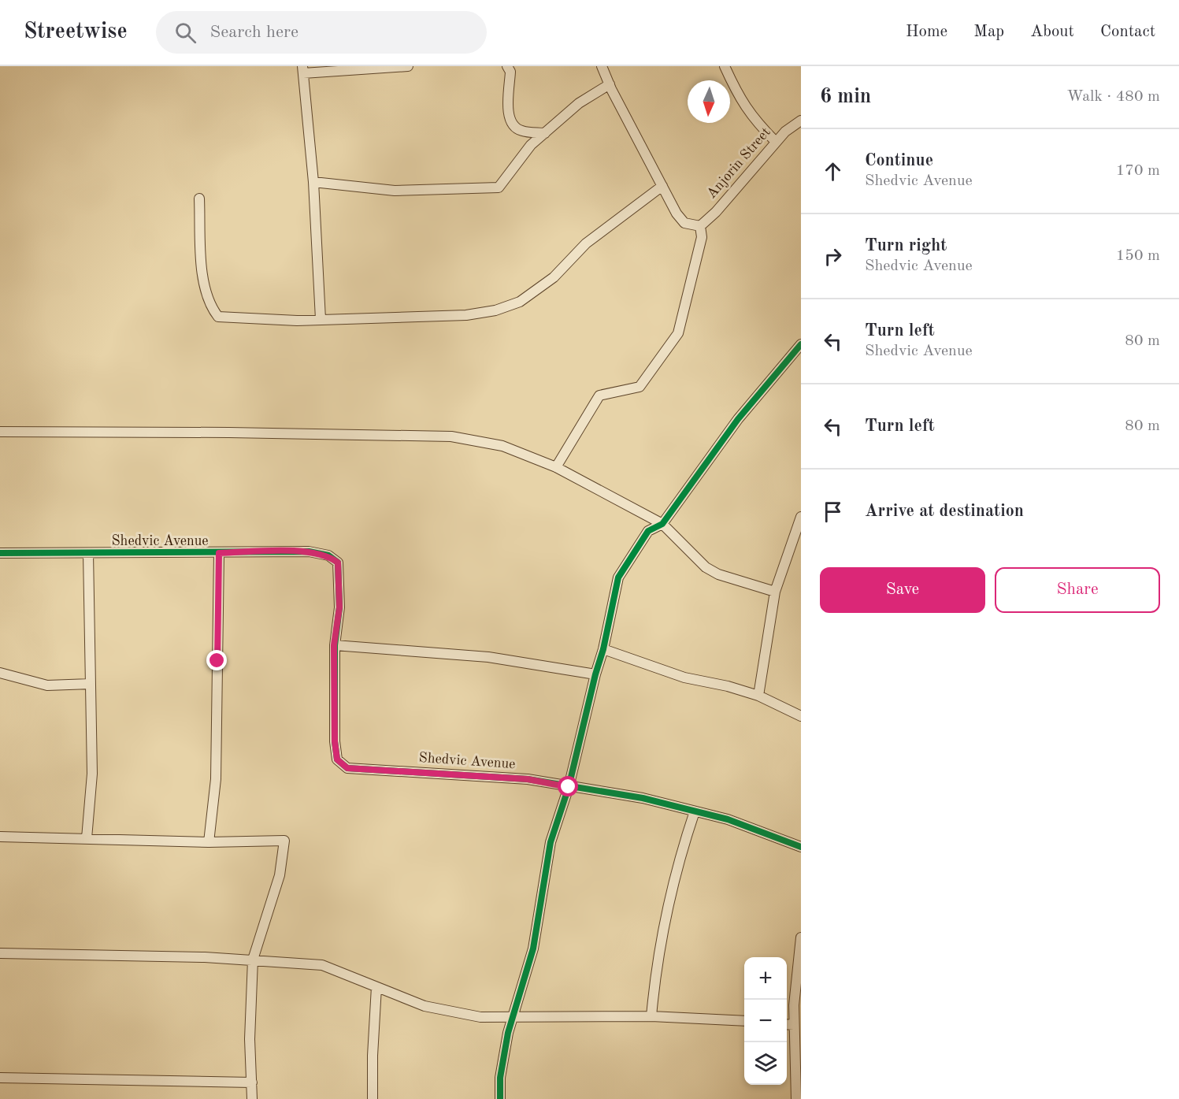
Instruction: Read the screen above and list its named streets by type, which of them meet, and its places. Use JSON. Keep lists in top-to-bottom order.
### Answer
{
  "streets": {
    "street": ["Anjorin Street", "Shedvic Avenue"]
  },
  "north": "bottom",
  "page": {
    "header": "Streetwise",
    "search": "Search here",
    "nav": [
      "Home",
      "Map",
      "About",
      "Contact"
    ],
    "heading": ["6 min", "Walk · 480 m"],
    "list": [
      ["Continue", "Shedvic Avenue", "170 m"],
      ["Turn right", "Shedvic Avenue", "150 m"],
      ["Turn left", "Shedvic Avenue", "80 m"],
      ["Turn left", "80 m"],
      "Arrive at destination"
    ],
    "buttons": ["Save", "Share"],
    "map_buttons": ["+", "−"]
  }
}
